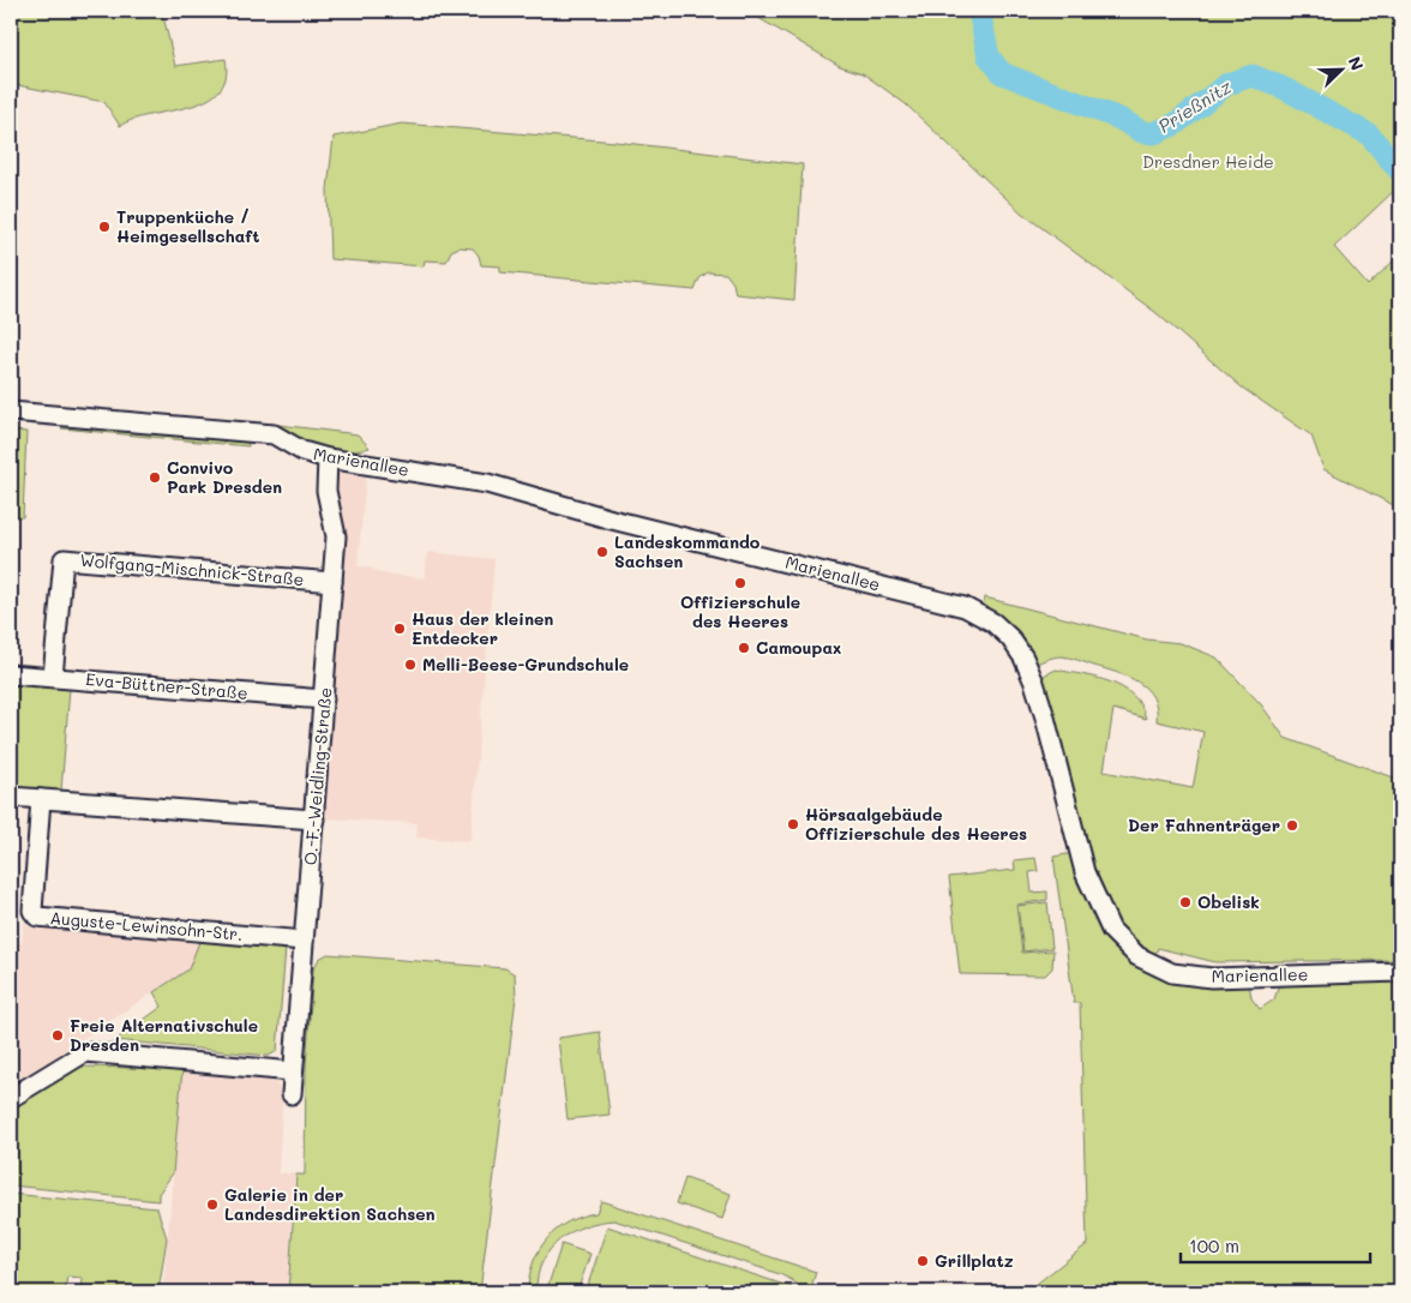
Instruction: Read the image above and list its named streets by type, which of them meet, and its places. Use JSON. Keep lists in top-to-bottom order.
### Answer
{
  "streets": {
    "street": [
      "Marienallee",
      "Wolfgang-Mischnick-Straße",
      "Eva-Büttner-Straße",
      "O.-F.-Weidling-Straße",
      "Auguste-Lewinsohn-Str."
    ]
  },
  "crossings": [
    ["Marienallee", "O.-F.-Weidling-Straße"],
    ["Wolfgang-Mischnick-Straße", "Eva-Büttner-Straße"],
    ["Wolfgang-Mischnick-Straße", "O.-F.-Weidling-Straße"],
    ["Eva-Büttner-Straße", "O.-F.-Weidling-Straße"],
    ["O.-F.-Weidling-Straße", "Auguste-Lewinsohn-Str."]
  ],
  "water": ["Prießnitz"],
  "parks": ["Dresdner Heide"],
  "places": [
    "Truppenküche / Heimgesellschaft",
    "Convivo Park Dresden",
    "Landeskommando Sachsen",
    "Offizierschule des Heeres",
    "Haus der kleinen Entdecker",
    "Camoupax",
    "Melli-Beese-Grundschule",
    "Hörsaalgebäude Offizierschule des Heeres",
    "Der Fahnenträger",
    "Obelisk",
    "Freie Alternativschule Dresden",
    "Galerie in der Landesdirektion Sachsen",
    "Grillplatz"
  ],
  "scale_bar": "100 m",
  "north": "top right"
}
